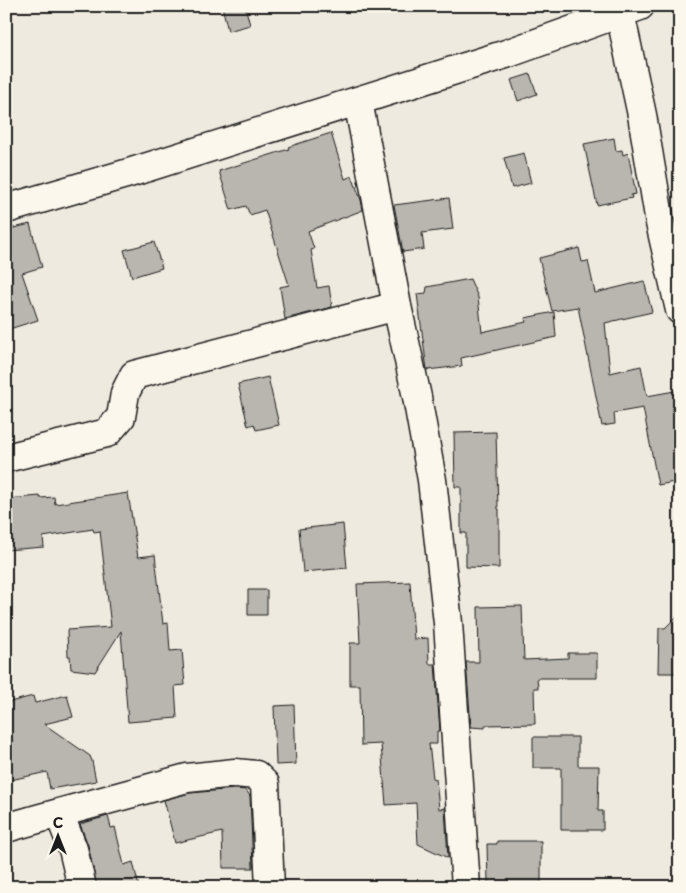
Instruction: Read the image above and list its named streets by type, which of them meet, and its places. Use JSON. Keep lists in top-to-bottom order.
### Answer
{
  "north": "top"
}
